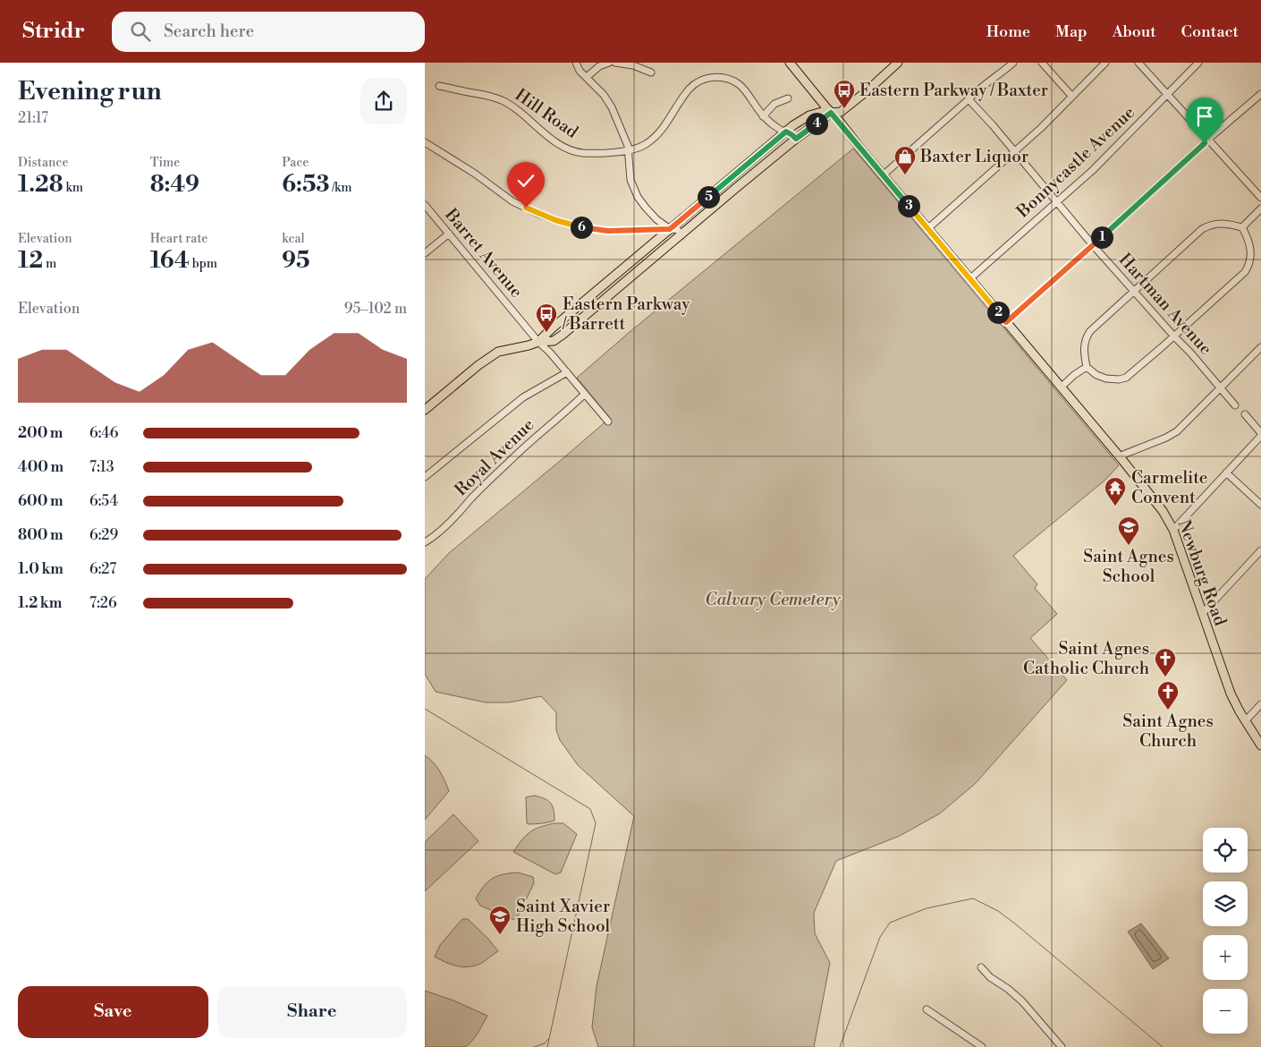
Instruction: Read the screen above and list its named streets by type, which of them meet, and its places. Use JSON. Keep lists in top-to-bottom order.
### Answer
{
  "streets": {
    "main road": ["Newburg Road"],
    "street": [
      "Hill Road",
      "Bonnycastle Avenue",
      "Barret Avenue",
      "Hartman Avenue",
      "Royal Avenue"
    ]
  },
  "crossings": [
    ["Bonnycastle Avenue", "Hartman Avenue"],
    ["Bonnycastle Avenue", "Newburg Road"],
    ["Barret Avenue", "Royal Avenue"]
  ],
  "parks": ["Calvary Cemetery"],
  "places": {
    "bus stop": ["Eastern Parkway / Baxter", "Eastern Parkway / Barrett"],
    "shop": ["Baxter Liquor"],
    "temple": ["Carmelite Convent"],
    "school or university": ["Saint Agnes School", "Saint Xavier High School"],
    "church": ["Saint Agnes Catholic Church", "Saint Agnes Church"]
  },
  "page": {
    "header": "Stridr",
    "search": "Search here",
    "nav": [
      "Home",
      "Map",
      "About",
      "Contact"
    ],
    "heading": ["Evening run", "21:17"],
    "pins": [
      "4",
      "5",
      "3",
      "6",
      "1",
      "2"
    ],
    "stats": [
      ["Distance", "1.28 km"],
      ["Time", "8:49"],
      ["Pace", "6:53 /km"],
      ["Elevation", "12 m"],
      ["Heart rate", "164 bpm"],
      ["kcal", "95"]
    ],
    "chart": ["Elevation", "95–102 m"],
    "list": [
      {
        "name": "200 m",
        "note": "6:46"
      },
      {
        "name": "400 m",
        "note": "7:13"
      },
      {
        "name": "600 m",
        "note": "6:54"
      },
      {
        "name": "800 m",
        "note": "6:29"
      },
      {
        "name": "1.0 km",
        "note": "6:27"
      },
      {
        "name": "1.2 km",
        "note": "7:26"
      }
    ],
    "map_buttons": ["+", "−"],
    "buttons": ["Save", "Share"]
  }
}
